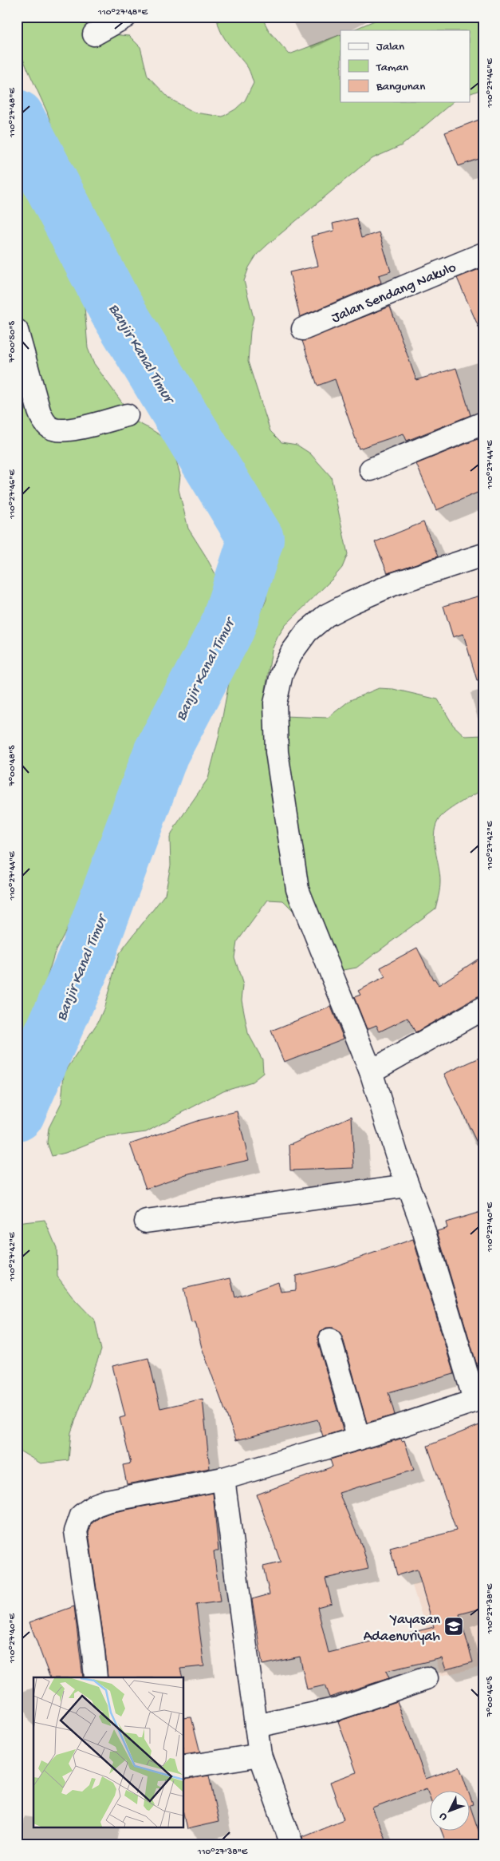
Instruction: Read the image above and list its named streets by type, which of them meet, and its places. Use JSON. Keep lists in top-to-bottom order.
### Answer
{
  "streets": {
    "street": ["Jalan Sendang Nakulo"]
  },
  "water": ["Banjir Kanal Timur"],
  "places": {
    "school or university": ["Yayasan Adaenuriyah"]
  },
  "legend": ["Jalan", "Taman", "Bangunan"],
  "north": "bottom left",
  "coordinates": [
    "110°27'48\"E",
    "110°27'46\"E",
    "7°00'50\"S",
    "110°27'44\"E",
    "7°00'48\"S",
    "110°27'42\"E",
    "110°27'40\"E",
    "110°27'38\"E",
    "7°00'46\"S"
  ]
}
